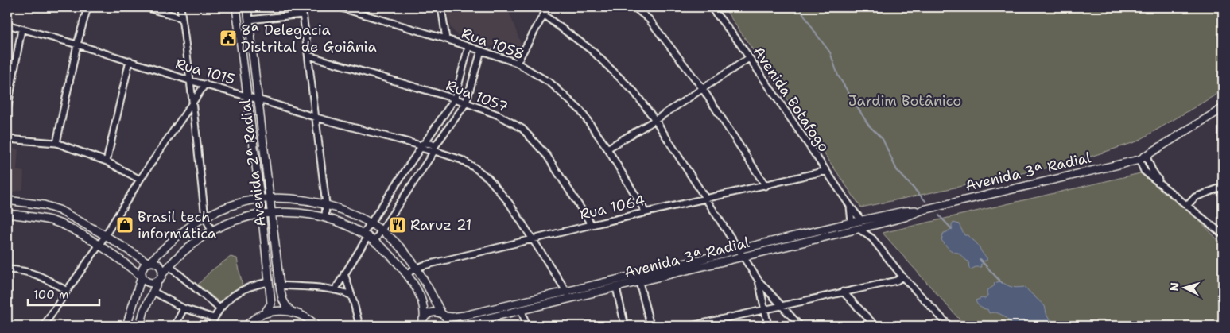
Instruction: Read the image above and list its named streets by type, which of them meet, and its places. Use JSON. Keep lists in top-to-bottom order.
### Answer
{
  "streets": {
    "main road": ["Avenida 2ª Radial", "Avenida 3ª Radial"],
    "street": [
      "Rua 1058",
      "Rua 1015",
      "Rua 1057",
      "Avenida Botafogo",
      "Rua 1064"
    ]
  },
  "crossings": [
    ["Rua 1058", "Rua 1064"],
    ["Rua 1015", "Avenida 2ª Radial"],
    ["Rua 1057", "Rua 1064"],
    ["Avenida Botafogo", "Avenida 3ª Radial"],
    ["Avenida Botafogo", "Rua 1064"]
  ],
  "parks": ["Jardim Botânico"],
  "places": {
    "public building": ["8ª Delegacia Distrital de Goiânia"],
    "shop": ["Brasil tech informática"],
    "restaurant": ["Raruz 21"]
  },
  "scale_bar": "100 m",
  "north": "left"
}
